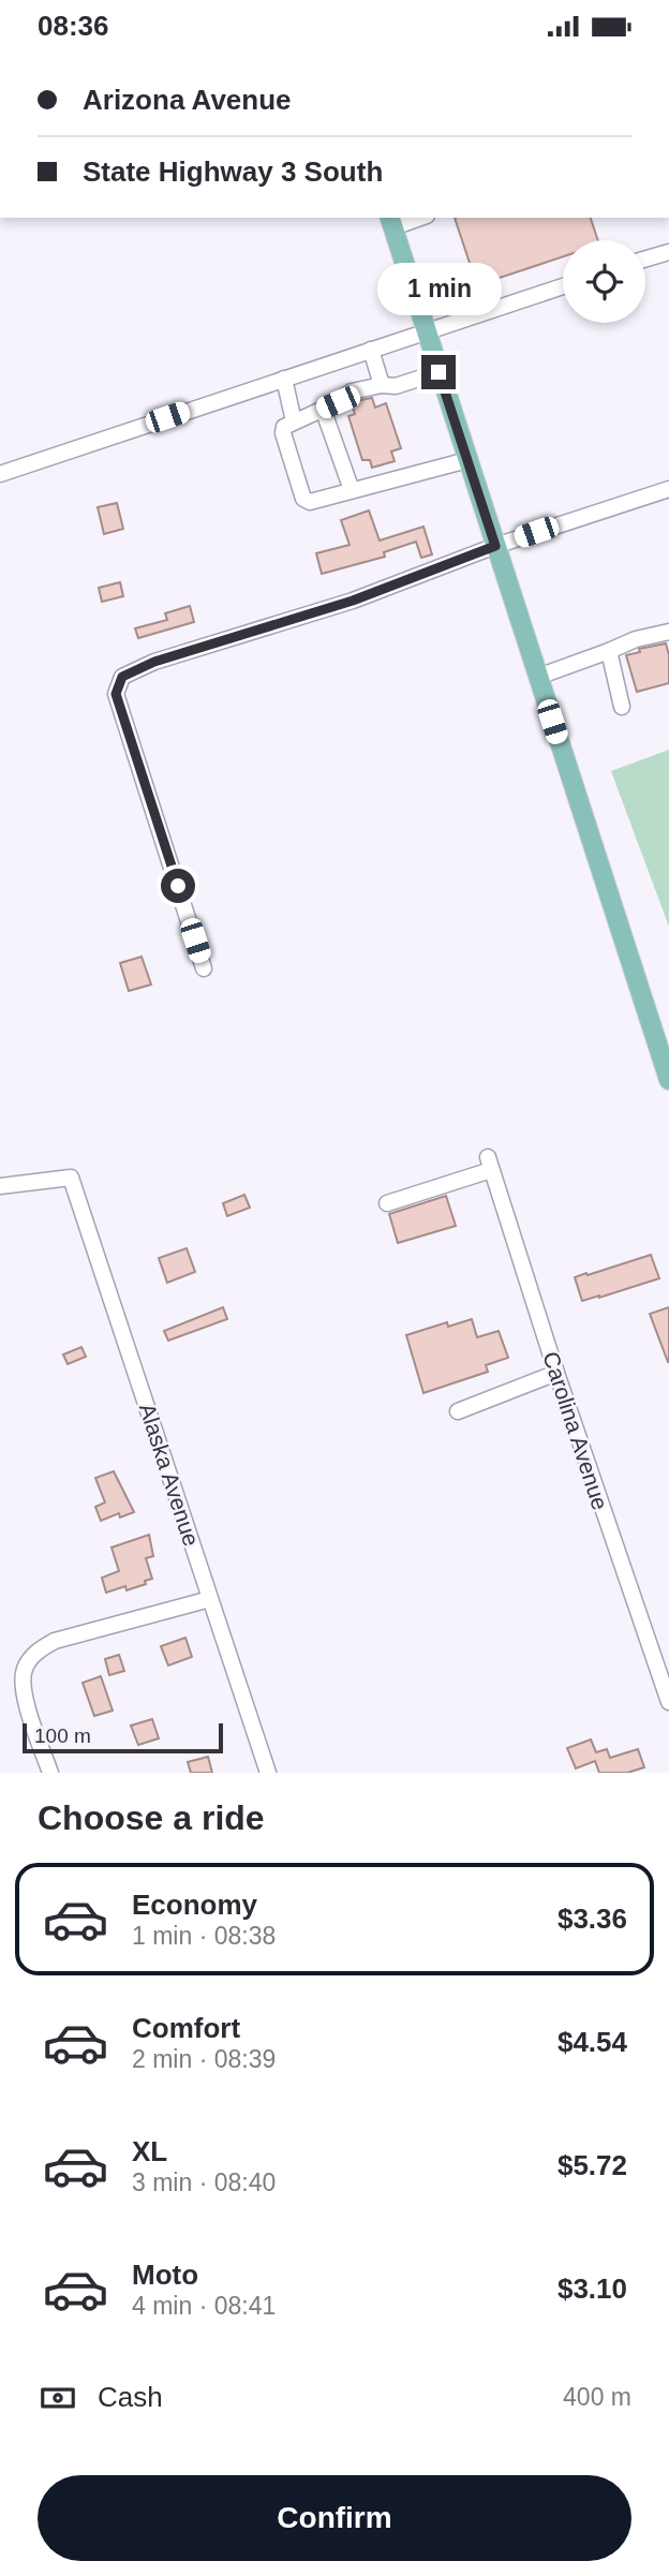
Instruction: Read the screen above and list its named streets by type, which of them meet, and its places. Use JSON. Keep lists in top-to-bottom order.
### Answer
{
  "streets": {
    "street": ["Carolina Avenue", "Alaska Avenue"]
  },
  "scale_bar": "100 m",
  "page": {
    "status": "08:36",
    "banner": ["Arizona Avenue", "State Highway 3 South"],
    "bubble": "1 min",
    "scale": "100 m",
    "heading": "Choose a ride",
    "list": [
      {
        "name": "Economy",
        "note": "1 min · 08:38",
        "value": "$3.36"
      },
      {
        "name": "Comfort",
        "note": "2 min · 08:39",
        "value": "$4.54"
      },
      {
        "name": "XL",
        "note": "3 min · 08:40",
        "value": "$5.72"
      },
      {
        "name": "Moto",
        "note": "4 min · 08:41",
        "value": "$3.10"
      }
    ],
    "pay": ["Cash", "400 m"],
    "buttons": "Confirm"
  }
}
